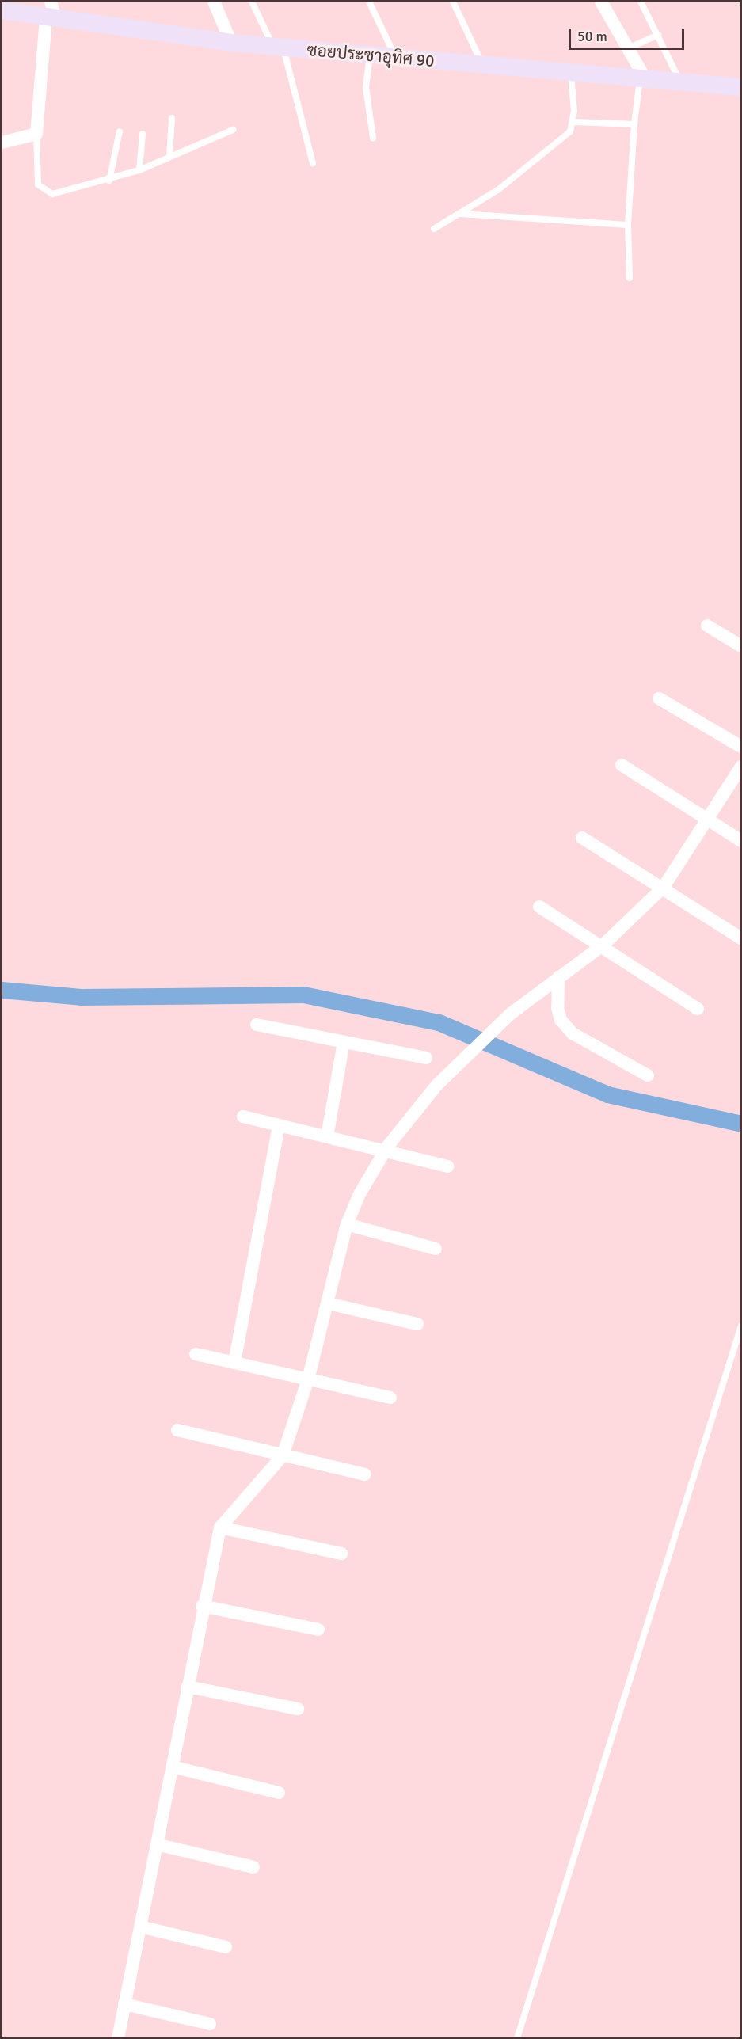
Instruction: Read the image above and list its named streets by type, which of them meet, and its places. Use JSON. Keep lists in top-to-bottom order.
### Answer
{
  "streets": {
    "street": ["ซอยประชาอุทิศ 90"]
  },
  "scale_bar": "50 m"
}
